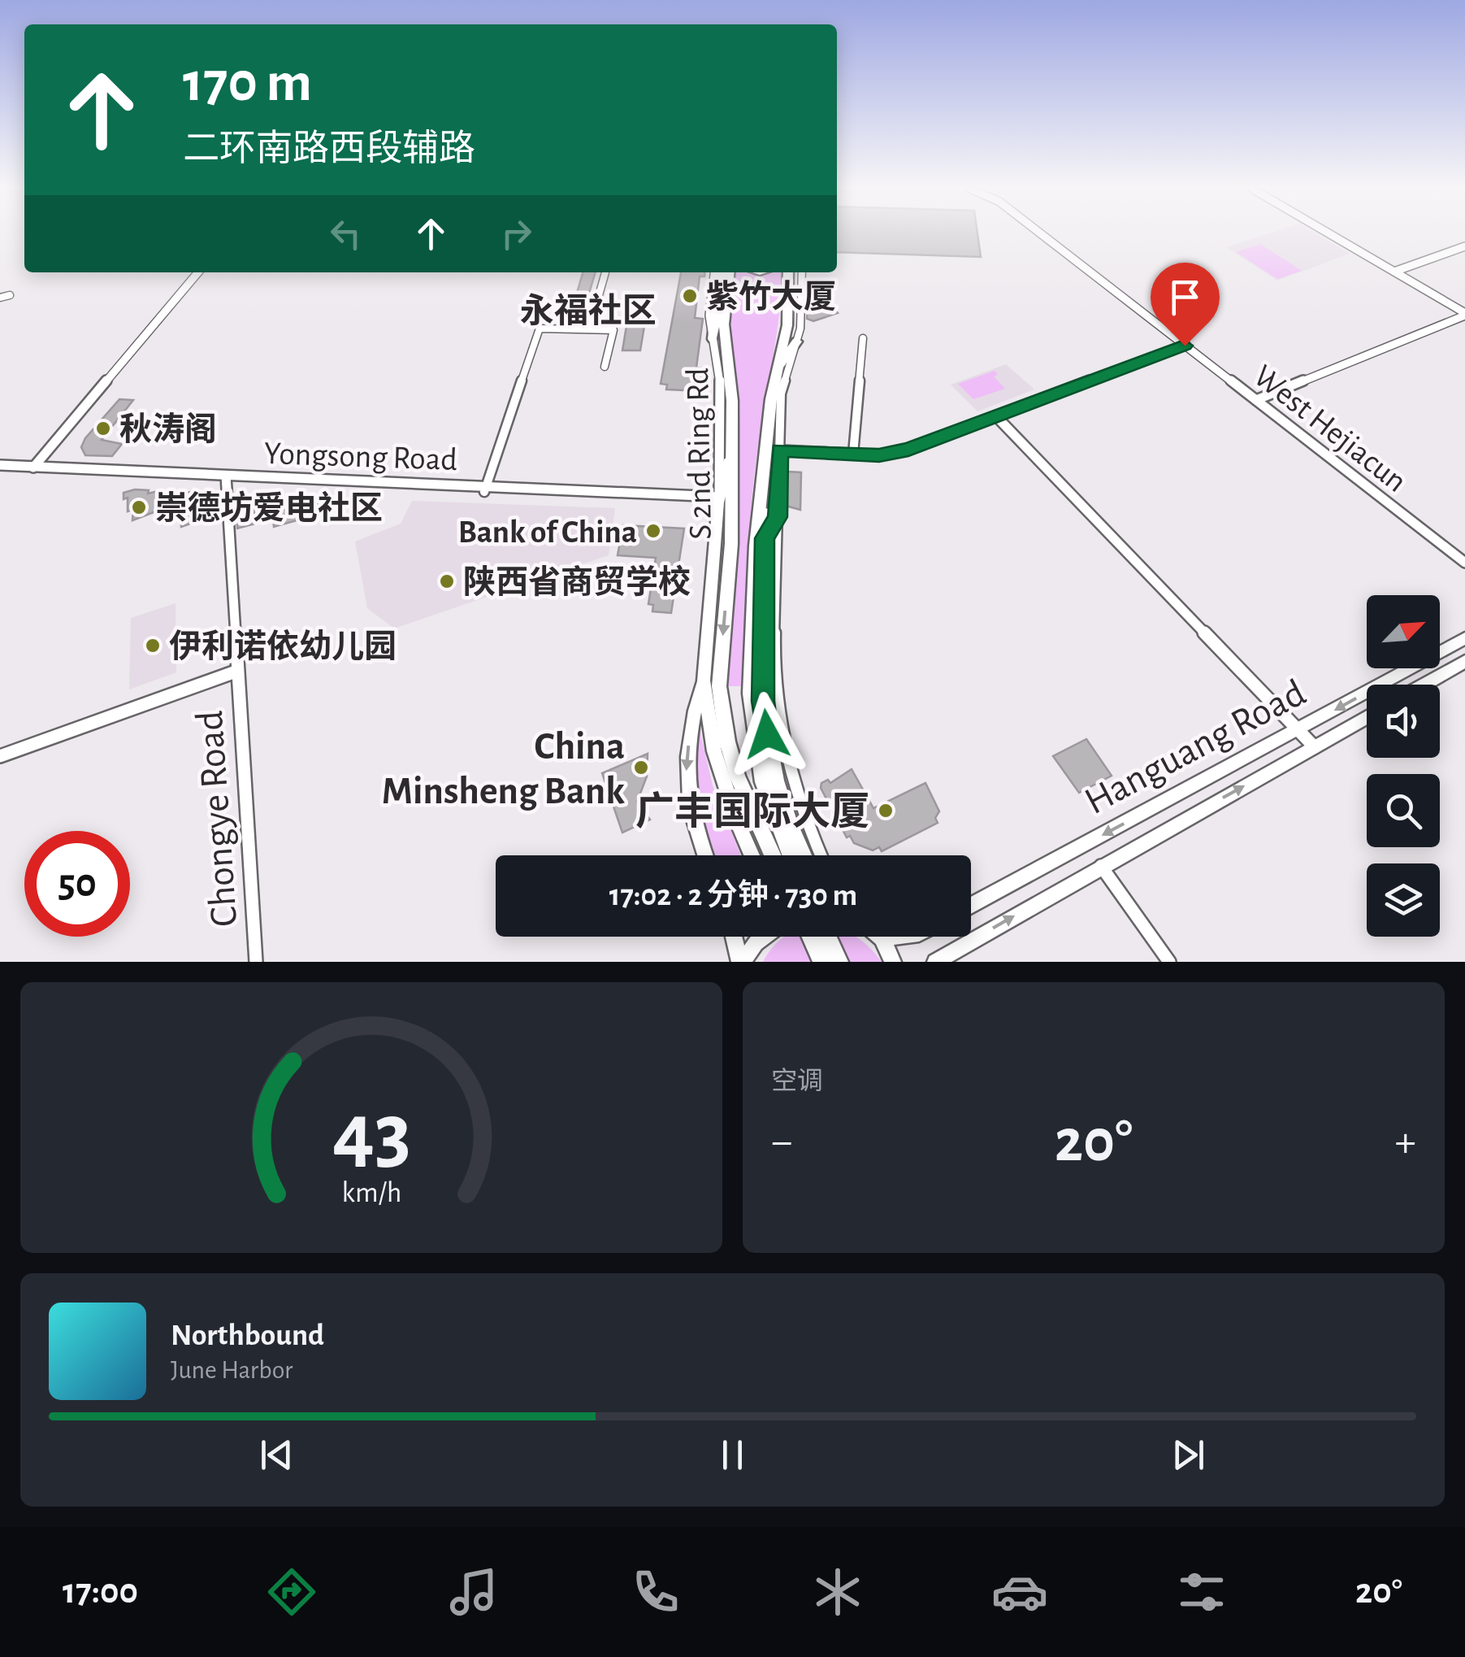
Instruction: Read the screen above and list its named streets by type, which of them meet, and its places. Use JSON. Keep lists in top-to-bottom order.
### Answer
{
  "streets": {
    "highway": ["S 2nd Ring Rd"],
    "main road": ["Hanguang Road"],
    "street": ["West Hejiacun", "Yongsong Road", "Chongye Road"]
  },
  "crossings": [
    ["Yongsong Road", "Chongye Road"]
  ],
  "districts": ["永福社区"],
  "places": [
    "紫竹大厦",
    "秋涛阁",
    "崇德坊爱电社区",
    "Bank of China",
    "陕西省商贸学校",
    "伊利诺依幼儿园",
    "China Minsheng Bank",
    "广丰国际大厦"
  ],
  "north": "top right",
  "page": {
    "turn": ["170 m", "二环南路西段辅路"],
    "limit": "50",
    "trip": "17:02 · 2 分钟 · 730 m",
    "tile": "空调",
    "heat": ["−", "20°", "+"],
    "song": ["Northbound", "June Harbor"],
    "tabs": ["17:00", "20°"],
    "gauge": ["43", "km/h"]
  }
}
